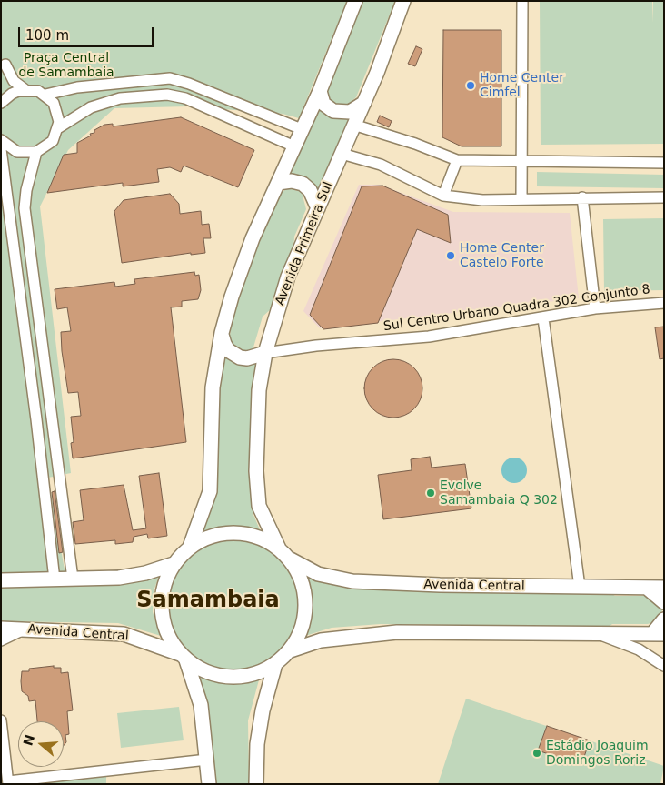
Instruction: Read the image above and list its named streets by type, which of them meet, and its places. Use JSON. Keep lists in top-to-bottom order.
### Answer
{
  "streets": {
    "main road": ["Avenida Primeira Sul", "Avenida Central"],
    "street": ["Sul Centro Urbano Quadra 302 Conjunto 8"]
  },
  "crossings": [
    ["Avenida Primeira Sul", "Sul Centro Urbano Quadra 302 Conjunto 8"],
    ["Avenida Primeira Sul", "Avenida Central"]
  ],
  "districts": ["Samambaia"],
  "parks": ["Praça Central de Samambaia"],
  "places": [
    "Home Center Cimfel",
    "Home Center Castelo Forte",
    "Evolve Samambaia Q 302",
    "Estádio Joaquim Domingos Roriz"
  ],
  "scale_bar": "100 m",
  "north": "left"
}
